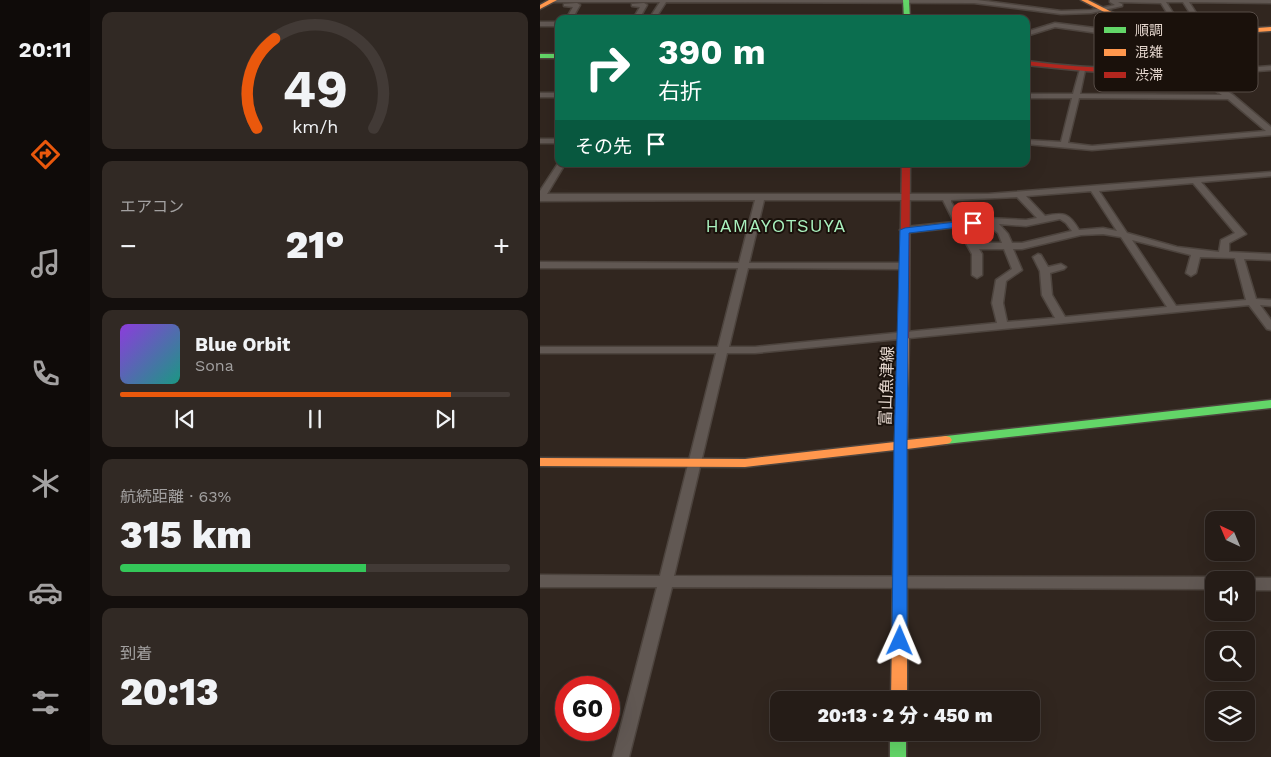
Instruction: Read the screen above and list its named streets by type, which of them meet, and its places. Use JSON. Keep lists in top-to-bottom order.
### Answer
{
  "streets": {
    "main road": ["富山魚津線"]
  },
  "districts": ["HAMAYOTSUYA"],
  "legend": ["順調", "混雑", "渋滞"],
  "north": "top left",
  "page": {
    "tabs": "20:11",
    "turn": ["390 m", "右折"],
    "then": "その先",
    "tile": [
      "エアコン",
      ["航続距離 · 63%", "315 km"],
      ["到着", "20:13"]
    ],
    "heat": ["−", "21°", "+"],
    "song": ["Blue Orbit", "Sona"],
    "limit": "60",
    "trip": "20:13 · 2 分 · 450 m",
    "gauge": ["49", "km/h"]
  }
}
